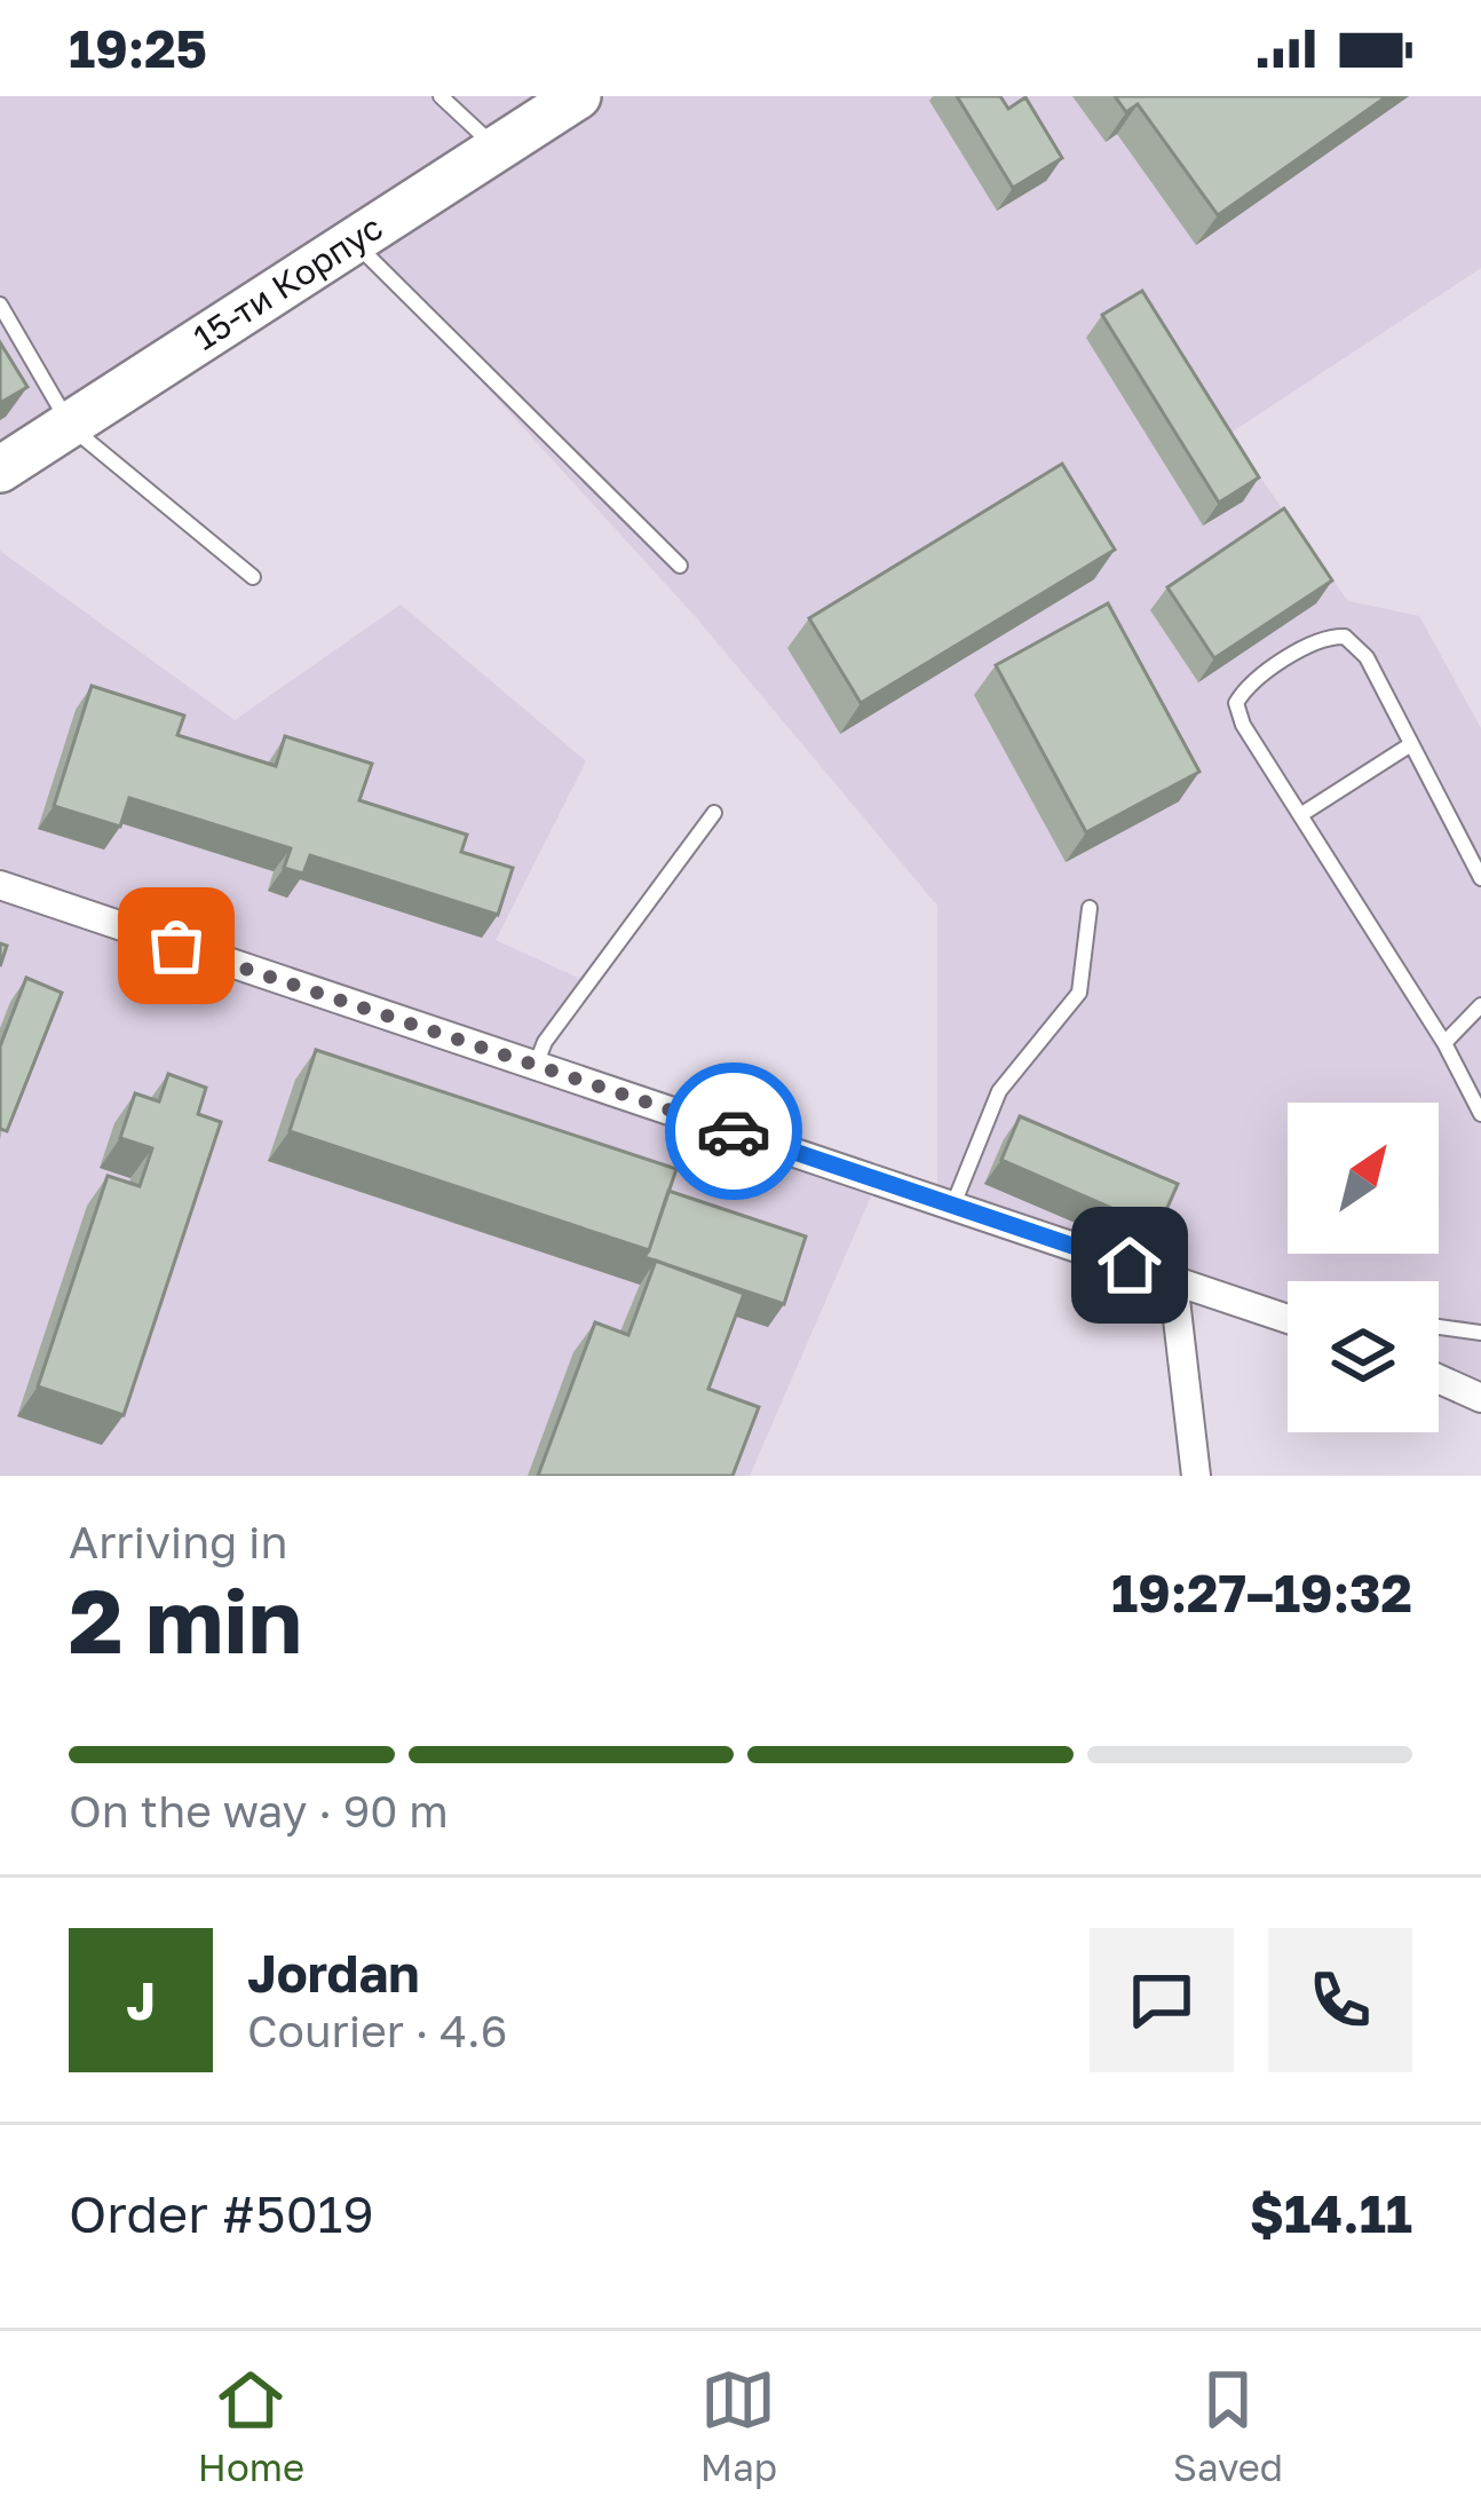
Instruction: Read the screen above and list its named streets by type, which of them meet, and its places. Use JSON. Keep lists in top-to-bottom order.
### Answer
{
  "streets": {
    "main road": ["15-ти Корпус"]
  },
  "north": "top right",
  "page": {
    "status": "19:25",
    "heading": ["2 min", "Arriving in", "19:27–19:32"],
    "panel": [
      "Jordan",
      "Courier · 4.6",
      "Order #5019",
      "$14.11"
    ],
    "bar": "On the way · 90 m",
    "round": "J",
    "tabs": ["Home", "Map", "Saved"]
  }
}
